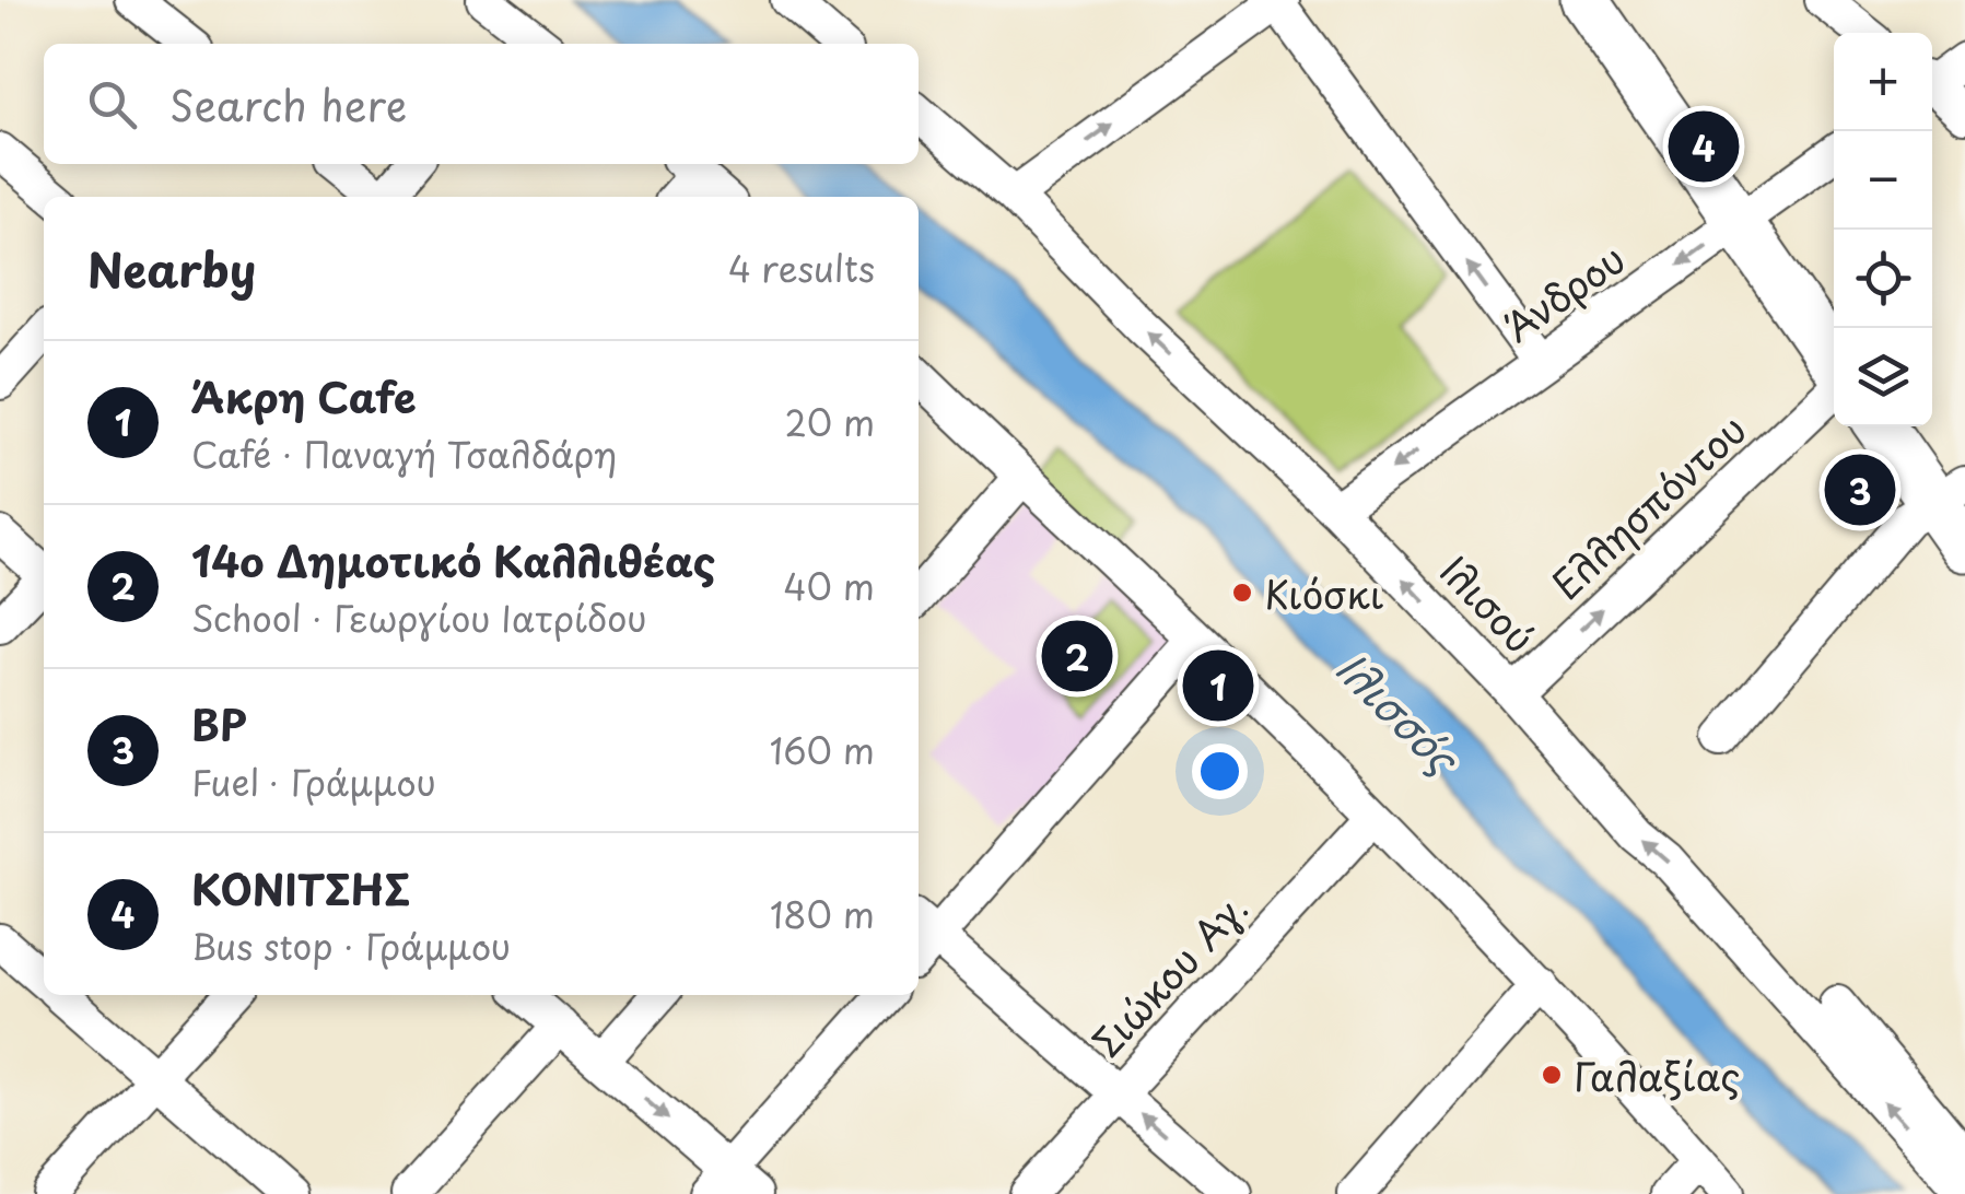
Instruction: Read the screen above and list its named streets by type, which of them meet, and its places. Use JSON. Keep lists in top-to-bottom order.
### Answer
{
  "streets": {
    "street": [
      "Άνδρου",
      "Ελλησπόντου",
      "Ιλισού",
      "Σιώκου Αγ."
    ]
  },
  "crossings": [
    ["Άνδρου", "Ιλισού"],
    ["Ελλησπόντου", "Ιλισού"]
  ],
  "one_way": ["Άνδρου"],
  "water": ["Ιλισσός"],
  "places": ["Κιόσκι", "Γαλαξίας"],
  "page": {
    "map_buttons": ["+", "−"],
    "search": "Search here",
    "pins": [
      "4",
      "3",
      "2",
      "1"
    ],
    "heading": ["Nearby", "4 results"],
    "list": [
      {
        "mark": "1",
        "name": "Άκρη Cafe",
        "note": "Café · Παναγή Τσαλδάρη",
        "value": "20 m"
      },
      {
        "mark": "2",
        "name": "14ο Δημοτικό Καλλιθέας",
        "note": "School · Γεωργίου Ιατρίδου",
        "value": "40 m"
      },
      {
        "mark": "3",
        "name": "BP",
        "note": "Fuel · Γράμμου",
        "value": "160 m"
      },
      {
        "mark": "4",
        "name": "ΚΟΝΙΤΣΗΣ",
        "note": "Bus stop · Γράμμου",
        "value": "180 m"
      }
    ]
  }
}
